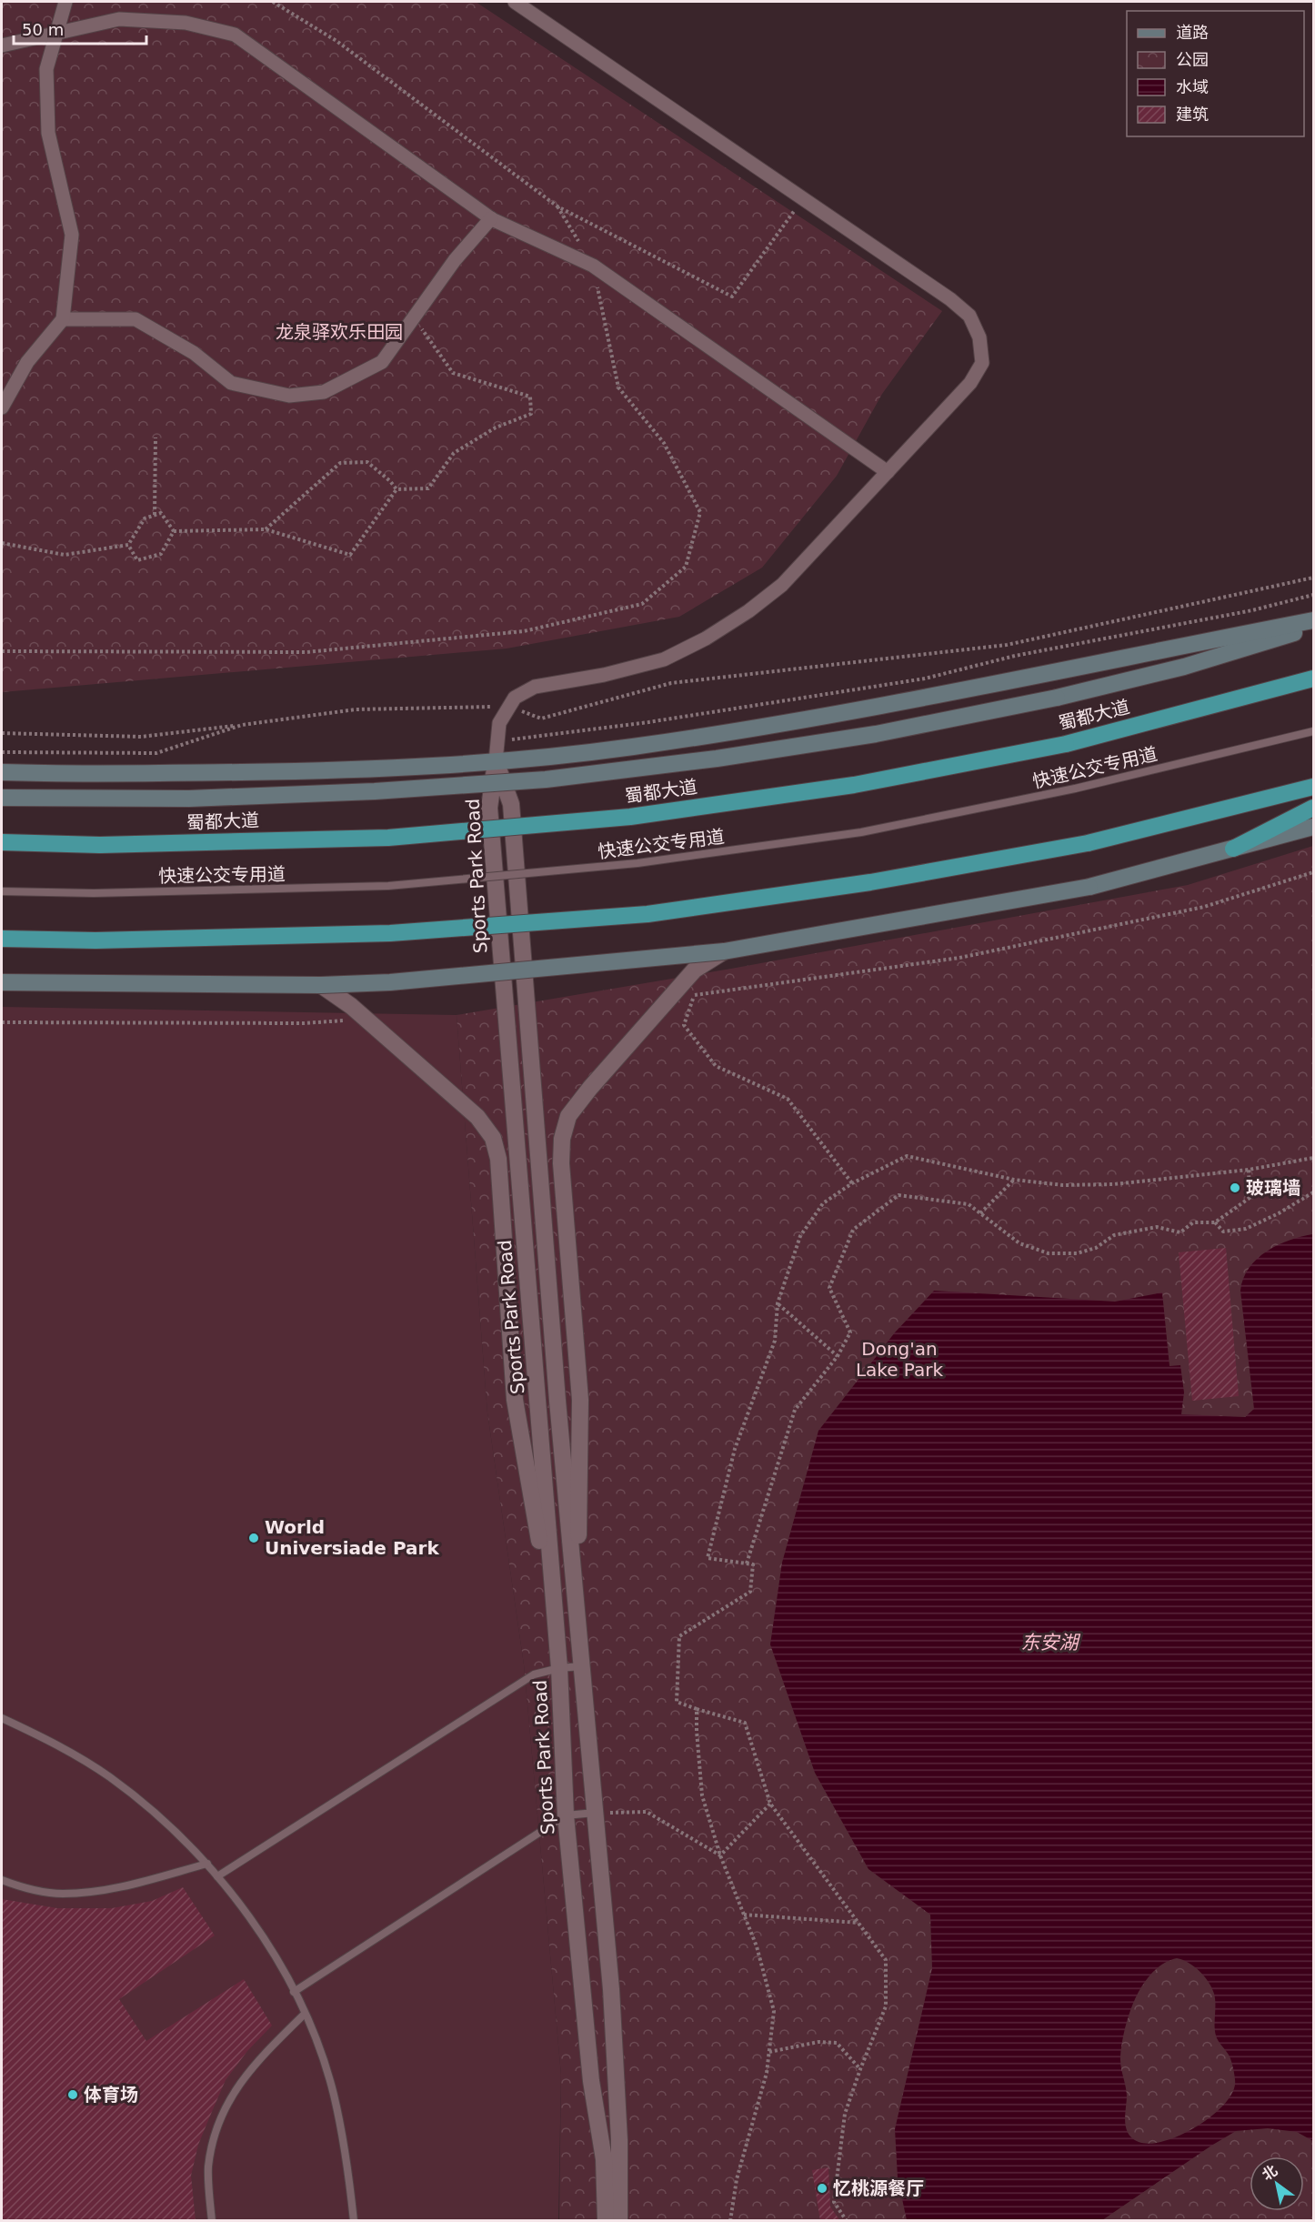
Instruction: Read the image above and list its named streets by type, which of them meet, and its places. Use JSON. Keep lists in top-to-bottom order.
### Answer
{
  "streets": {
    "highway": ["蜀都大道"],
    "street": ["Sports Park Road"],
    "lane": ["快速公交专用道"]
  },
  "water": ["东安湖"],
  "parks": ["龙泉驿欢乐田园", "Dong'an Lake Park"],
  "places": [
    "玻璃墙",
    "World Universiade Park",
    "体育场",
    "忆桃源餐厅"
  ],
  "legend": [
    "道路",
    "公园",
    "水域",
    "建筑"
  ],
  "scale_bar": "50 m",
  "north": "top left"
}
